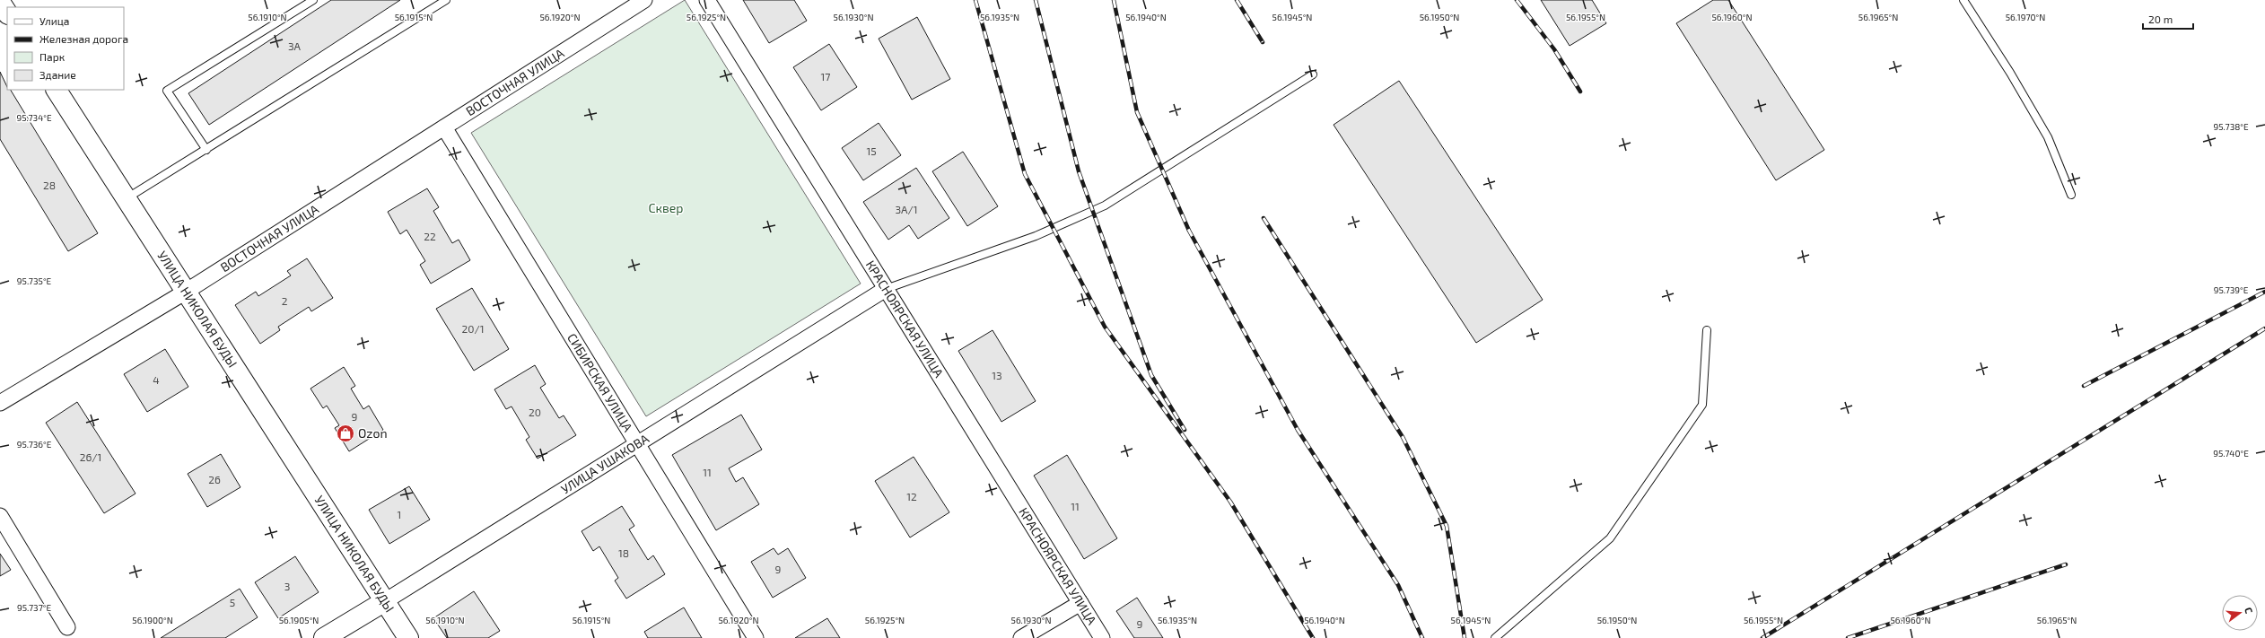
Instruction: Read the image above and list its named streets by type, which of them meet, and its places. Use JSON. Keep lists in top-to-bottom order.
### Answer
{
  "streets": {
    "street": [
      "ВОСТОЧНАЯ УЛИЦА",
      "УЛИЦА НИКОЛАЯ БУДЫ",
      "КРАСНОЯРСКАЯ УЛИЦА",
      "СИБИРСКАЯ УЛИЦА",
      "УЛИЦА УШАКОВА"
    ]
  },
  "crossings": [
    ["ВОСТОЧНАЯ УЛИЦА", "УЛИЦА НИКОЛАЯ БУДЫ"],
    ["ВОСТОЧНАЯ УЛИЦА", "СИБИРСКАЯ УЛИЦА"],
    ["УЛИЦА НИКОЛАЯ БУДЫ", "УЛИЦА УШАКОВА"],
    ["КРАСНОЯРСКАЯ УЛИЦА", "УЛИЦА УШАКОВА"],
    ["СИБИРСКАЯ УЛИЦА", "УЛИЦА УШАКОВА"]
  ],
  "parks": ["Сквер"],
  "places": {
    "shop": ["Ozon"]
  },
  "house_numbers": [
    "3А",
    "17",
    "15",
    "28",
    "3А/1",
    "22",
    "2",
    "20/1",
    "13",
    "4",
    "20",
    "9",
    "26/1",
    "11",
    "26",
    "12",
    "11",
    "1",
    "18",
    "9",
    "3",
    "5",
    "9"
  ],
  "legend": [
    "Улица",
    "Железная дорога",
    "Парк",
    "Здание"
  ],
  "scale_bar": "20 m",
  "north": "right",
  "coordinates": [
    "56.1910°N",
    "56.1915°N",
    "56.1920°N",
    "56.1925°N",
    "56.1930°N",
    "56.1935°N",
    "56.1940°N",
    "56.1945°N",
    "56.1950°N",
    "56.1955°N",
    "56.1960°N",
    "56.1965°N",
    "56.1970°N",
    "95.734°E",
    "95.738°E",
    "95.735°E",
    "95.739°E",
    "95.736°E",
    "95.740°E",
    "95.737°E",
    "56.1900°N",
    "56.1905°N"
  ]
}
